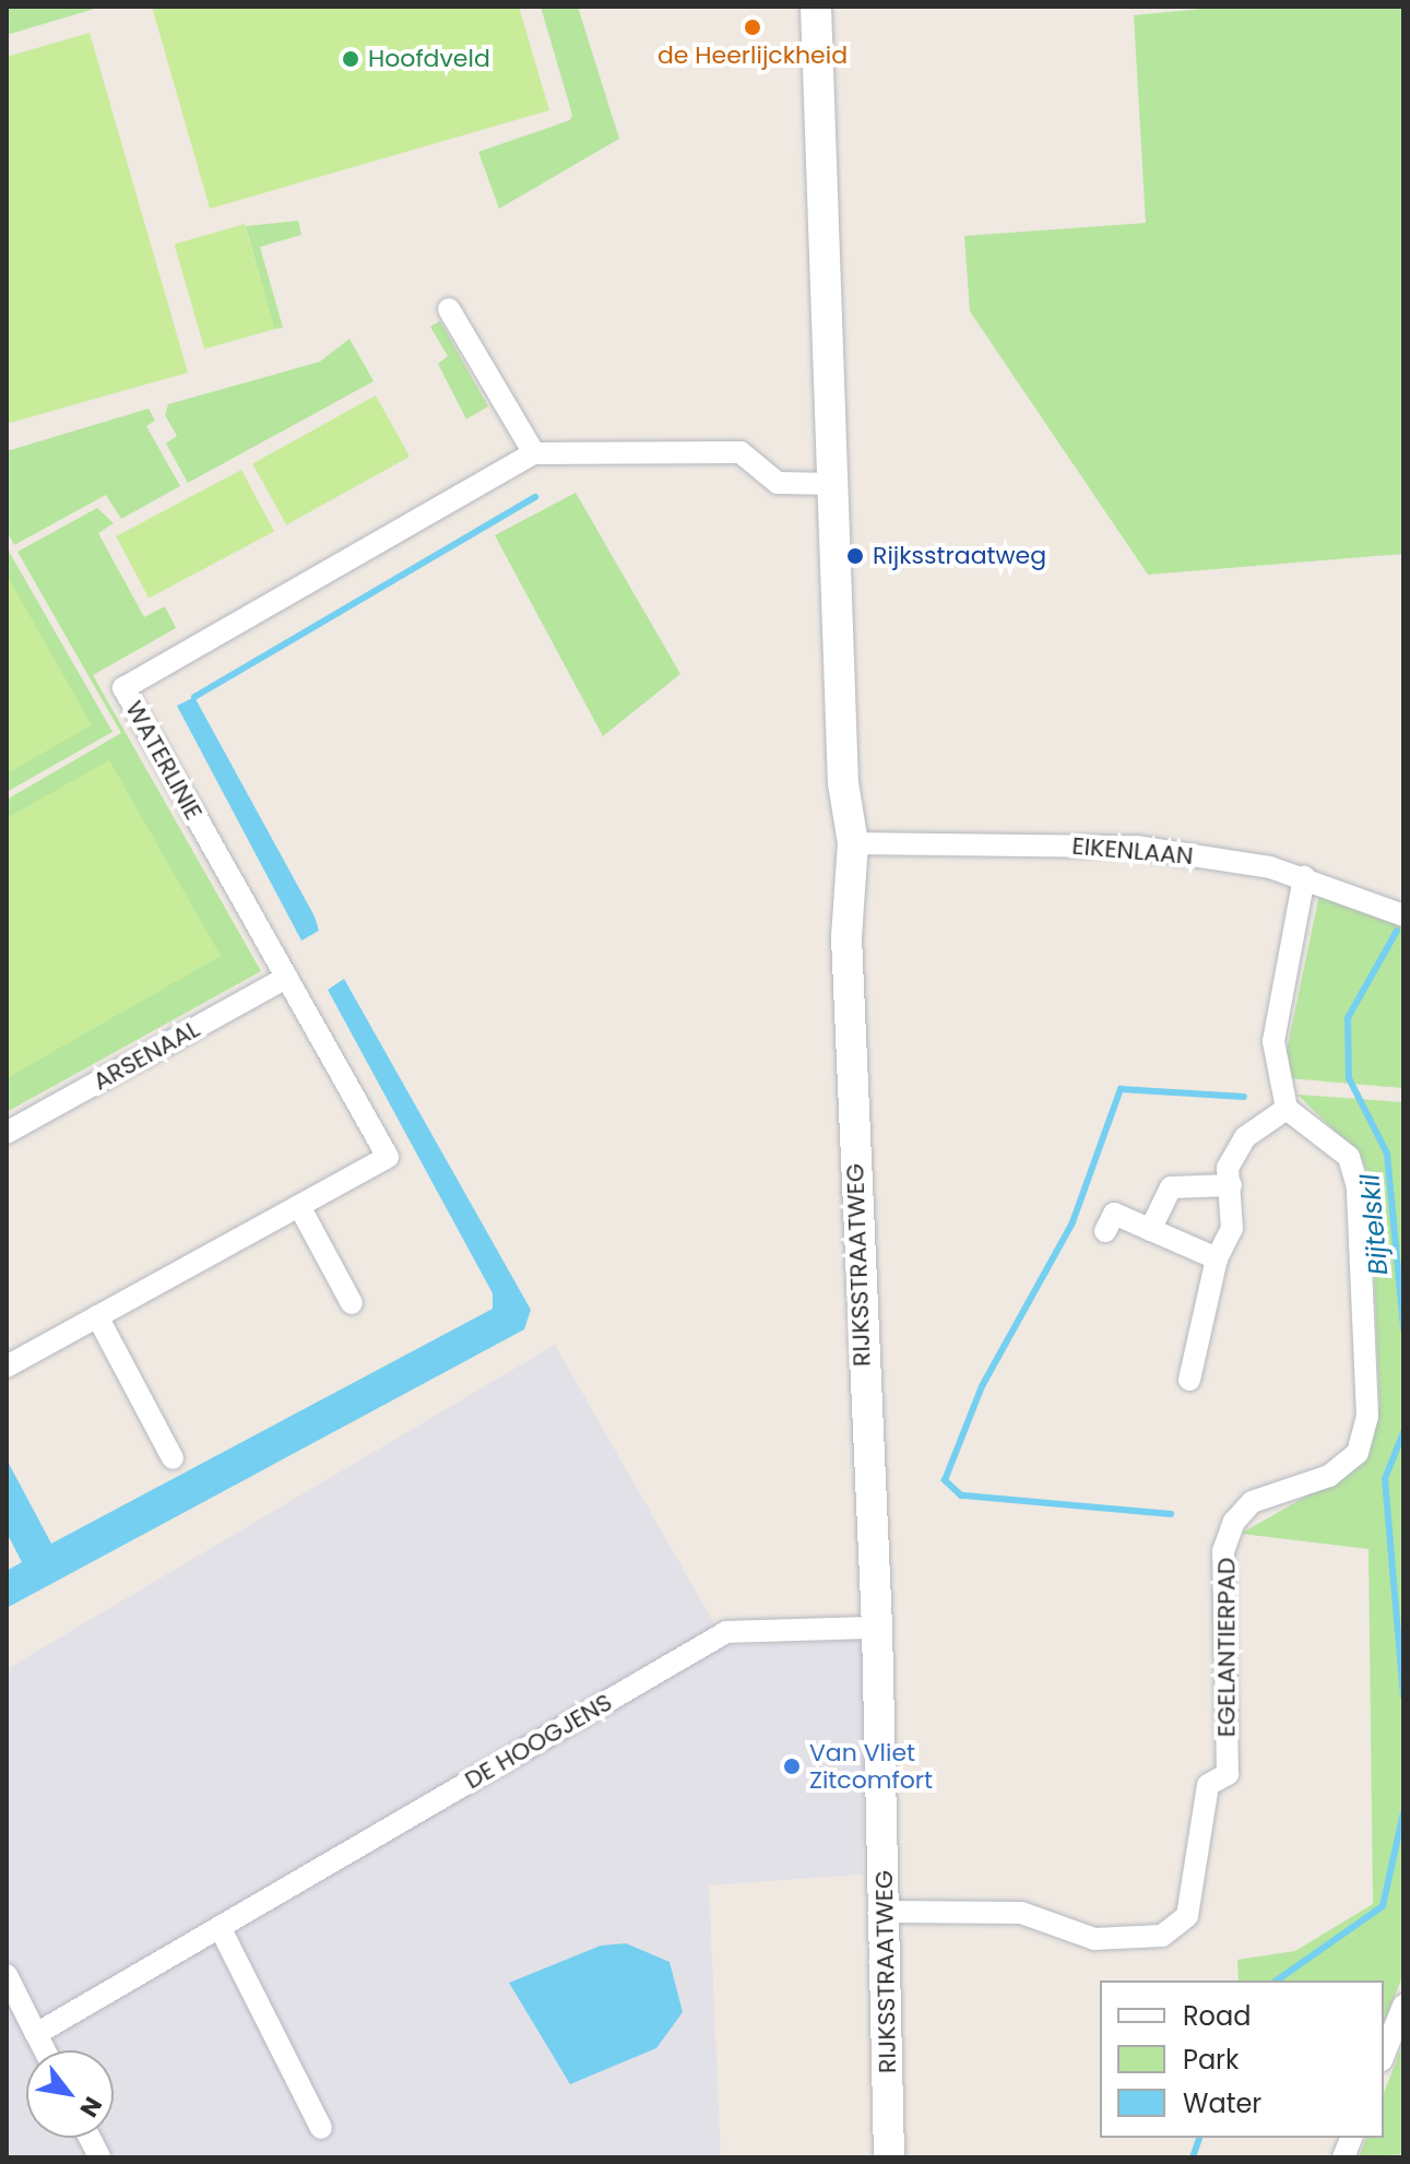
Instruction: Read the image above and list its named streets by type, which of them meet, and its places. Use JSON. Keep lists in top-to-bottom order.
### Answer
{
  "streets": {
    "street": [
      "WATERLINIE",
      "EIKENLAAN",
      "ARSENAAL",
      "RIJKSSTRAATWEG",
      "EGELANTIERPAD",
      "DE HOOGJENS"
    ]
  },
  "crossings": [
    ["WATERLINIE", "ARSENAAL"],
    ["WATERLINIE", "RIJKSSTRAATWEG"],
    ["EIKENLAAN", "RIJKSSTRAATWEG"],
    ["RIJKSSTRAATWEG", "EGELANTIERPAD"],
    ["RIJKSSTRAATWEG", "DE HOOGJENS"]
  ],
  "water": ["Bijtelskil"],
  "places": [
    "de Heerlijckheid",
    "Hoofdveld",
    "Rijksstraatweg",
    "Van Vliet Zitcomfort"
  ],
  "legend": ["Road", "Park", "Water"],
  "north": "bottom right"
}
